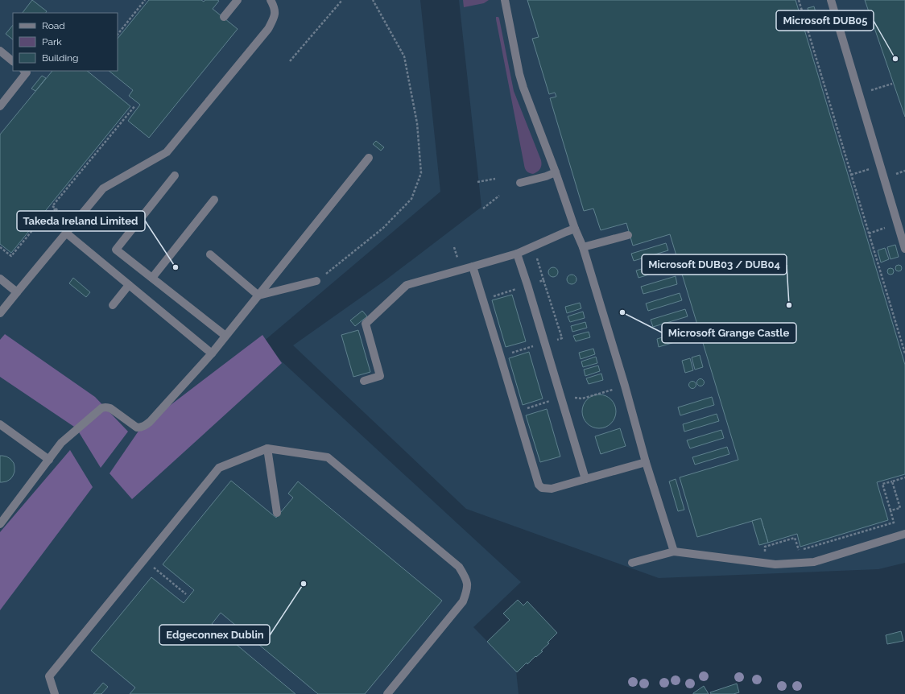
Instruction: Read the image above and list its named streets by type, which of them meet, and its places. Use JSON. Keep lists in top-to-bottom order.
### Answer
{
  "places": [
    "Microsoft DUB05",
    "Takeda Ireland Limited",
    "Microsoft DUB03 / DUB04",
    "Microsoft Grange Castle",
    "Edgeconnex Dublin"
  ],
  "legend": ["Road", "Park", "Building"]
}
